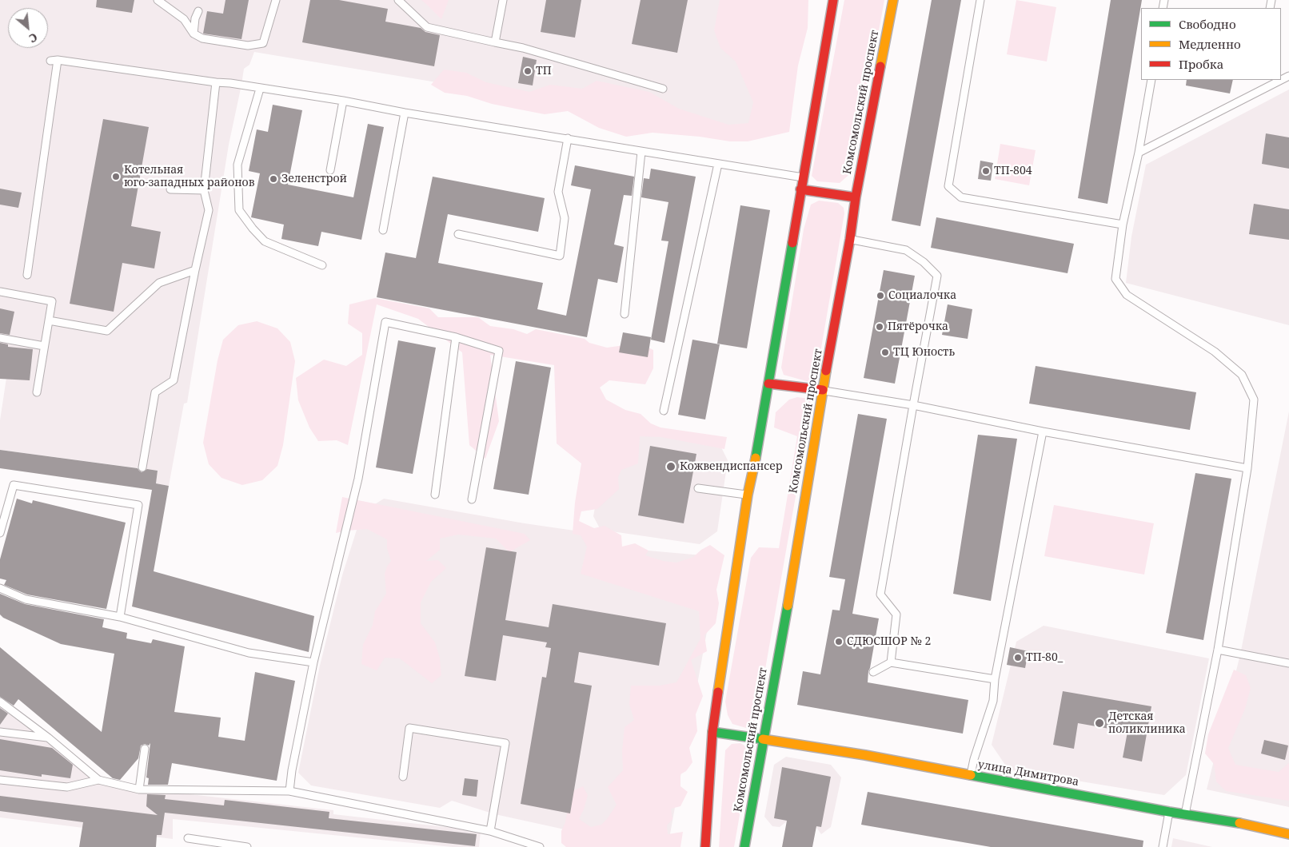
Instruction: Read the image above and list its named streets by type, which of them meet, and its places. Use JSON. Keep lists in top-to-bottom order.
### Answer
{
  "streets": {
    "main road": ["Комсомольский проспект", "улица Димитрова"]
  },
  "crossings": [
    ["Комсомольский проспект", "улица Димитрова"]
  ],
  "places": [
    "ТП",
    "ТП-804",
    "Котельная юго-западных районов",
    "Зеленстрой",
    "Социалочка",
    "Пятёрочка",
    "ТЦ Юность",
    "Кожвендиспансер",
    "СДЮСШОР № 2",
    "ТП-80_",
    "Детская поликлиника"
  ],
  "legend": ["Свободно", "Медленно", "Пробка"],
  "north": "bottom right"
}
